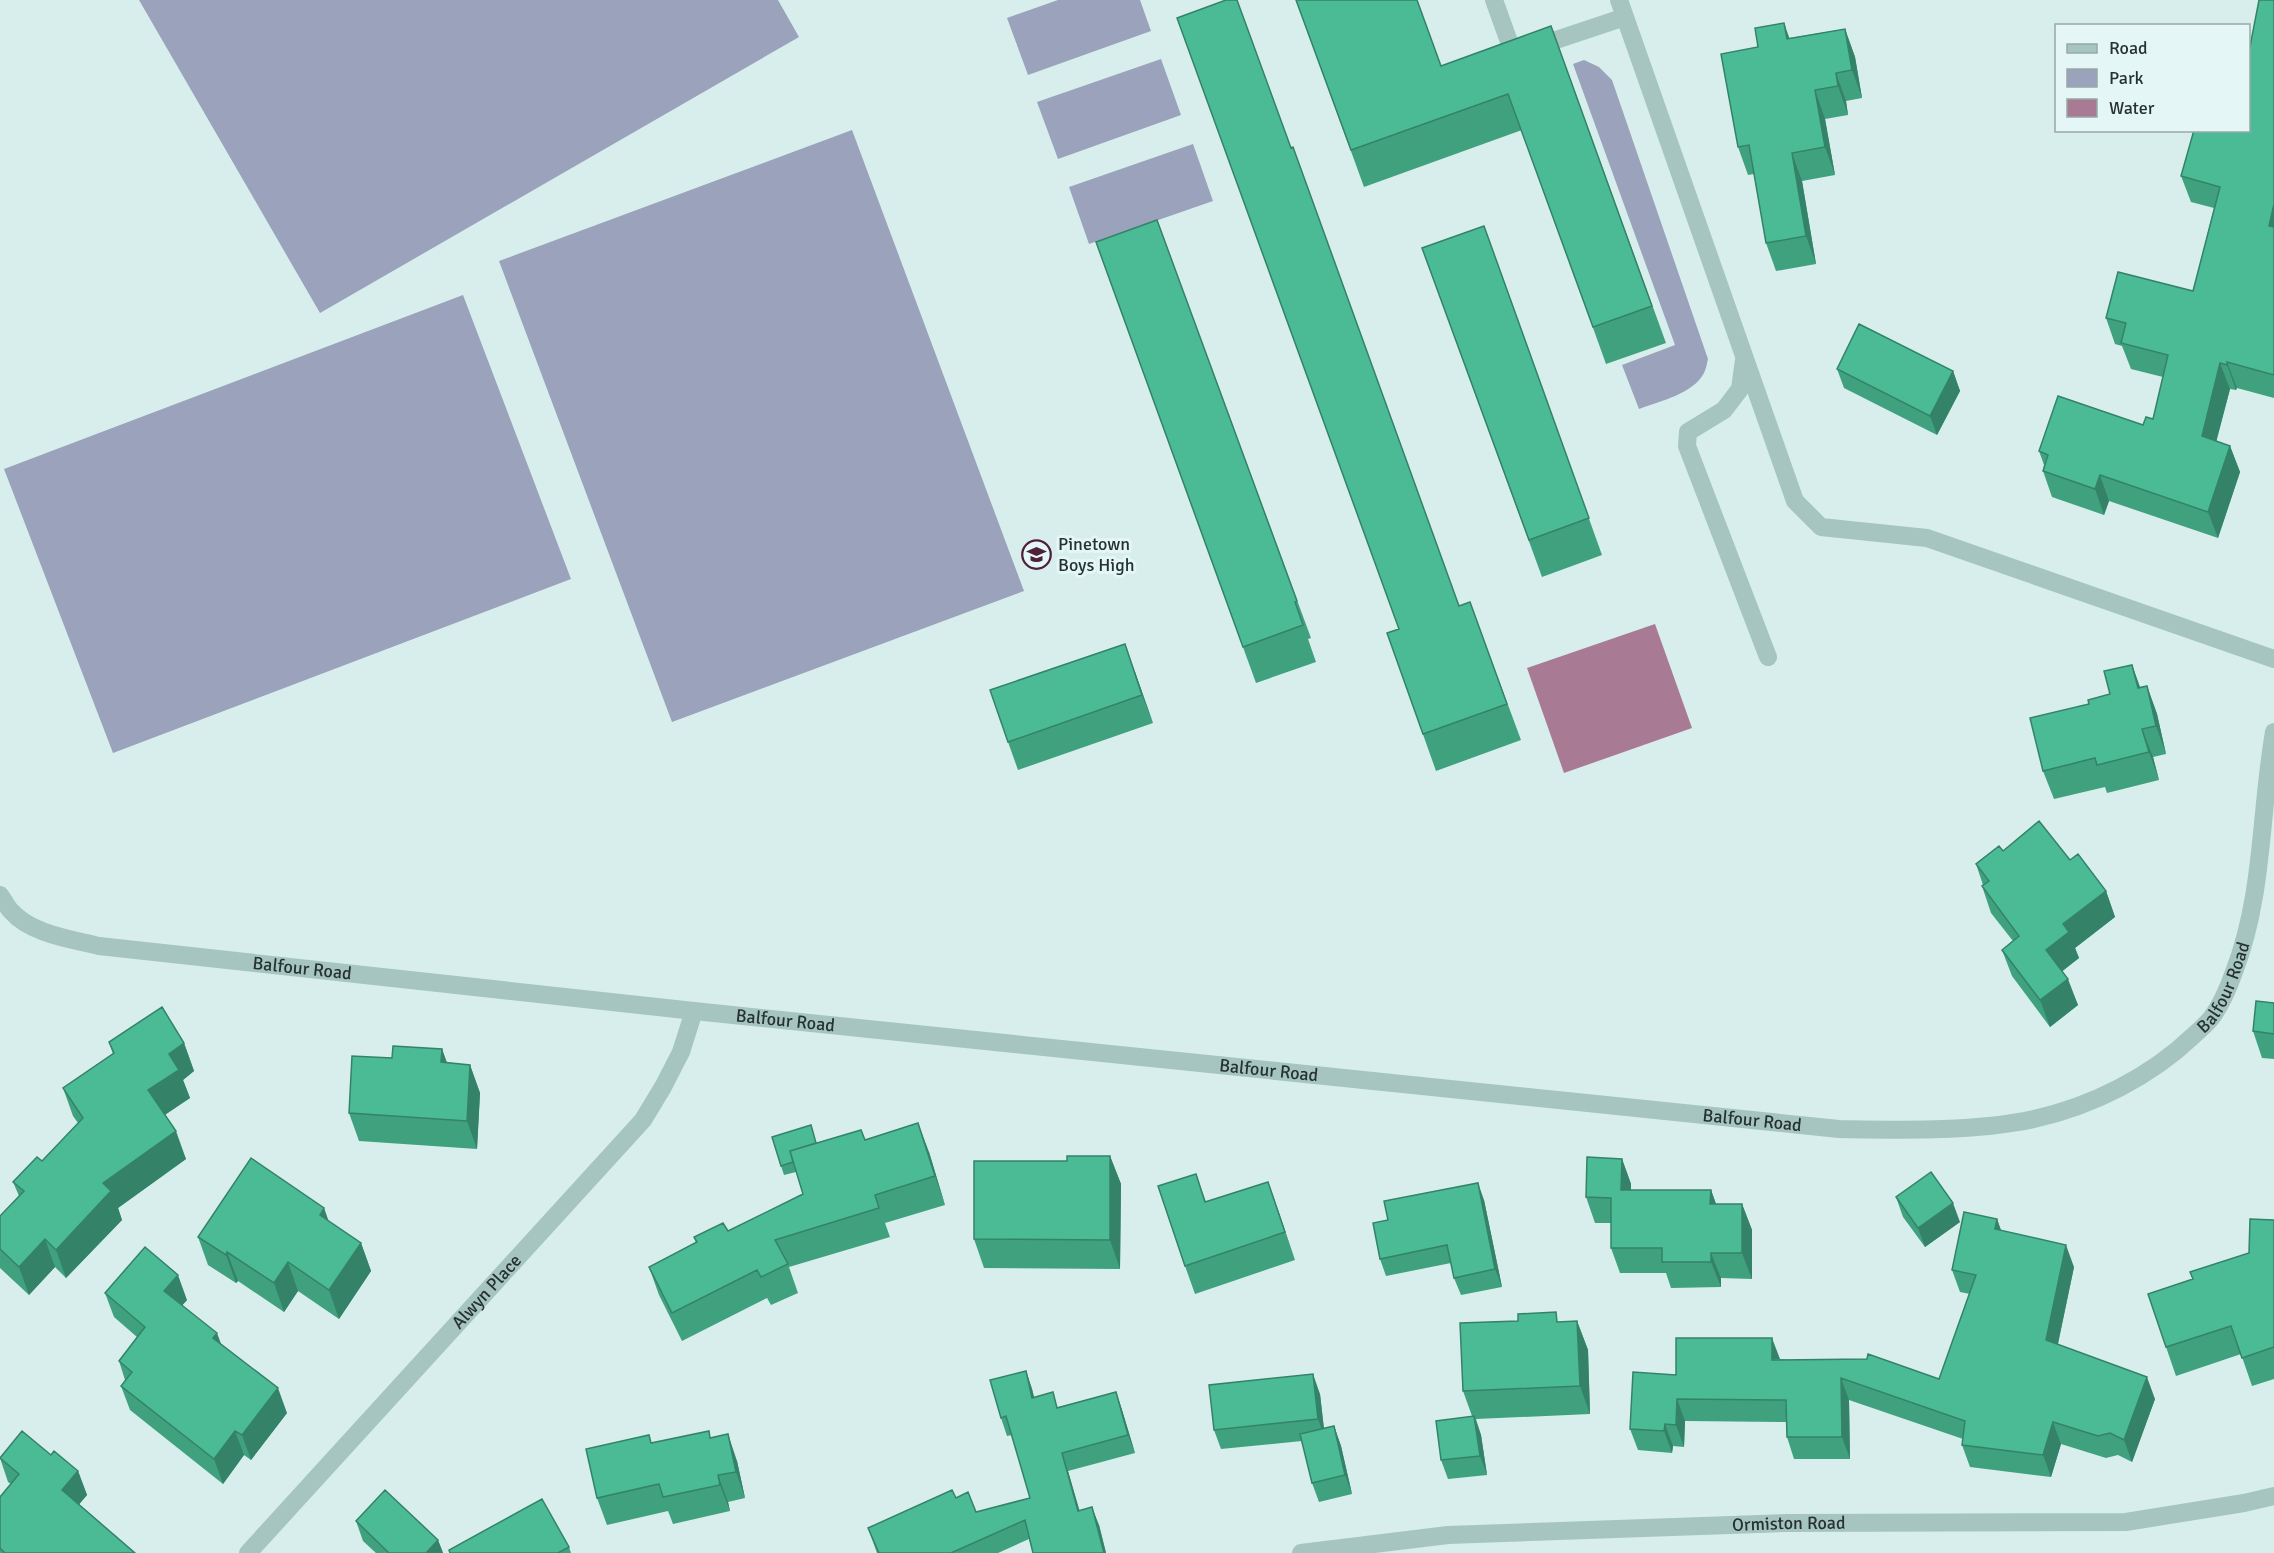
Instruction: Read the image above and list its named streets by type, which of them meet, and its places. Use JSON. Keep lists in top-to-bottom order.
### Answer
{
  "streets": {
    "street": ["Balfour Road", "Alwyn Place", "Ormiston Road"]
  },
  "crossings": [
    ["Balfour Road", "Alwyn Place"]
  ],
  "places": {
    "school or university": ["Pinetown Boys High"]
  },
  "legend": ["Road", "Park", "Water"]
}
